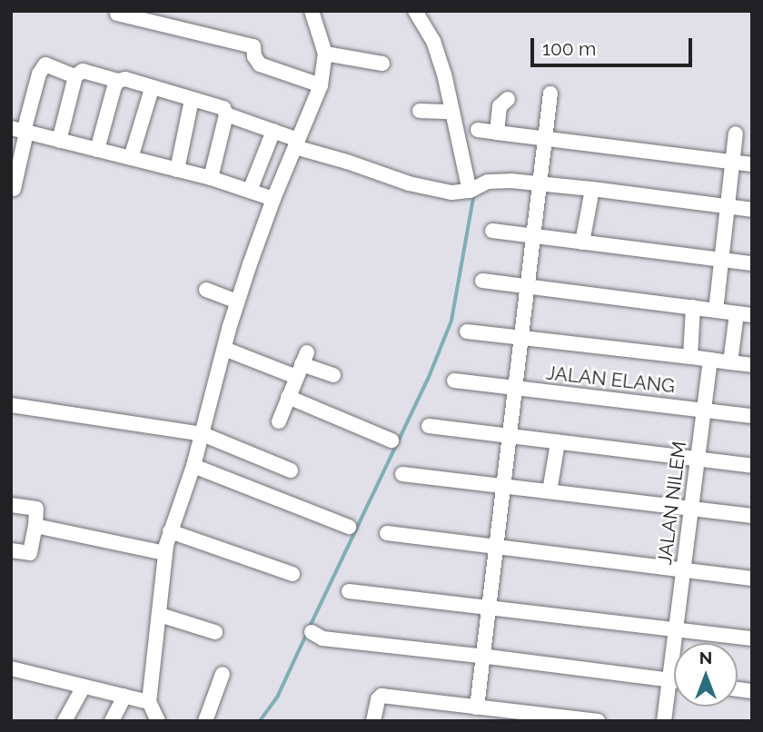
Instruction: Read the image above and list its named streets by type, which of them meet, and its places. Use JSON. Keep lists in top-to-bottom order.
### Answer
{
  "streets": {
    "street": ["JALAN ELANG", "JALAN NILEM"]
  },
  "crossings": [
    ["JALAN ELANG", "JALAN NILEM"]
  ],
  "scale_bar": "100 m",
  "north": "top"
}
